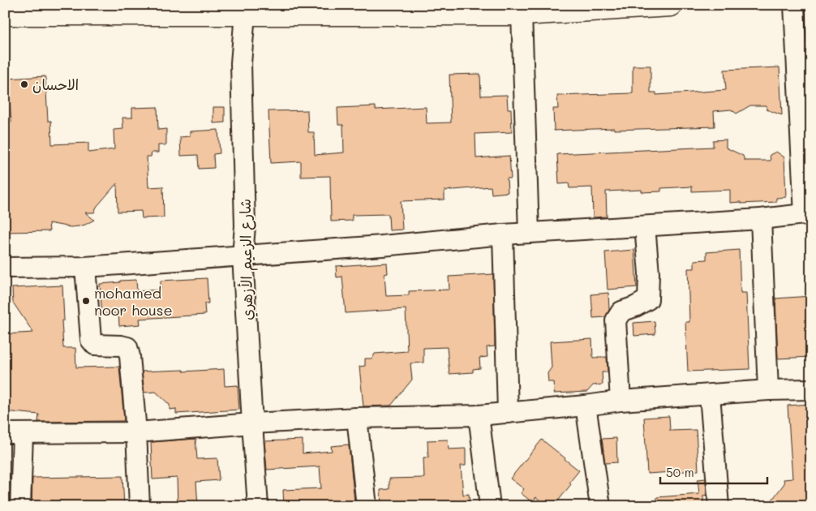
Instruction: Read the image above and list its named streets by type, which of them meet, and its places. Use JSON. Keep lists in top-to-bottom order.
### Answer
{
  "streets": {
    "street": ["شارع الزعيم الأزهري"]
  },
  "places": ["الاحسان", "mohamed noor house"],
  "scale_bar": "50 m"
}
